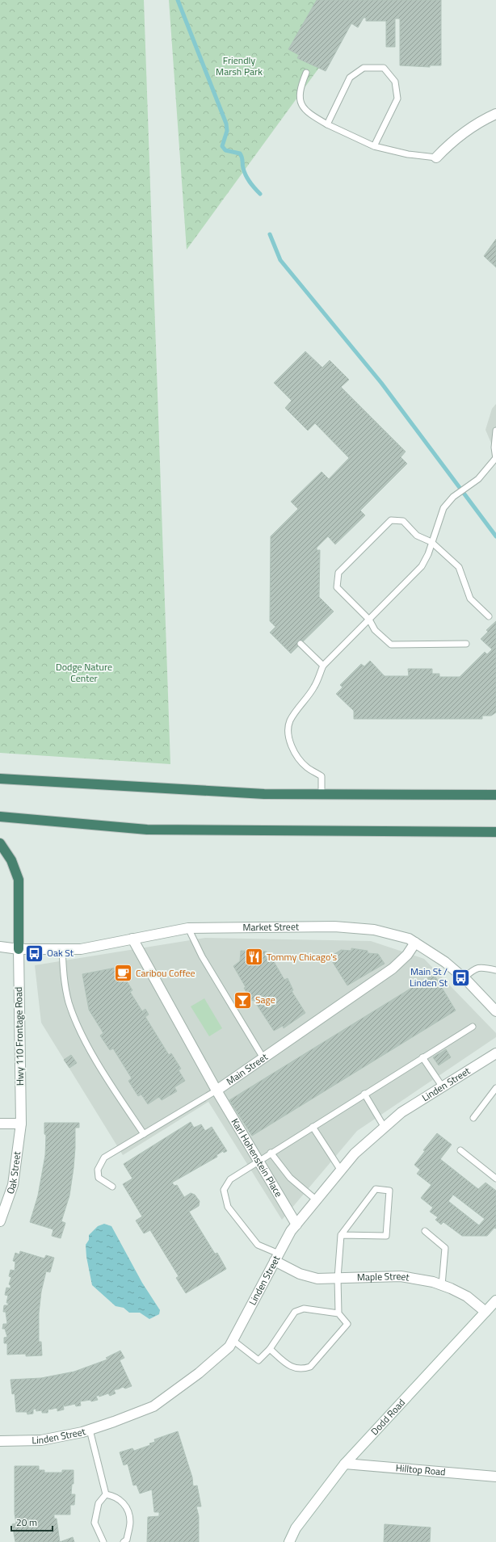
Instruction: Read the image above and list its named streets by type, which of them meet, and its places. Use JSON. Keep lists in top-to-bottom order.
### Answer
{
  "streets": {
    "street": [
      "Market Street",
      "Hwy 110 Frontage Road",
      "Main Street",
      "Linden Street",
      "Karl Hohenstein Place",
      "Oak Street",
      "Maple Street",
      "Dodd Road",
      "Hilltop Road"
    ]
  },
  "crossings": [
    ["Market Street", "Hwy 110 Frontage Road"],
    ["Market Street", "Main Street"],
    ["Hwy 110 Frontage Road", "Oak Street"],
    ["Main Street", "Karl Hohenstein Place"],
    ["Linden Street", "Karl Hohenstein Place"],
    ["Linden Street", "Maple Street"],
    ["Maple Street", "Dodd Road"],
    ["Dodd Road", "Hilltop Road"]
  ],
  "parks": ["Friendly Marsh Park", "Dodge Nature Center"],
  "places": {
    "bus stop": ["Oak St", "Main St / Linden St"],
    "restaurant": ["Tommy Chicago's"],
    "cafe": ["Caribou Coffee"],
    "bar": ["Sage"]
  },
  "scale_bar": "20 m"
}
